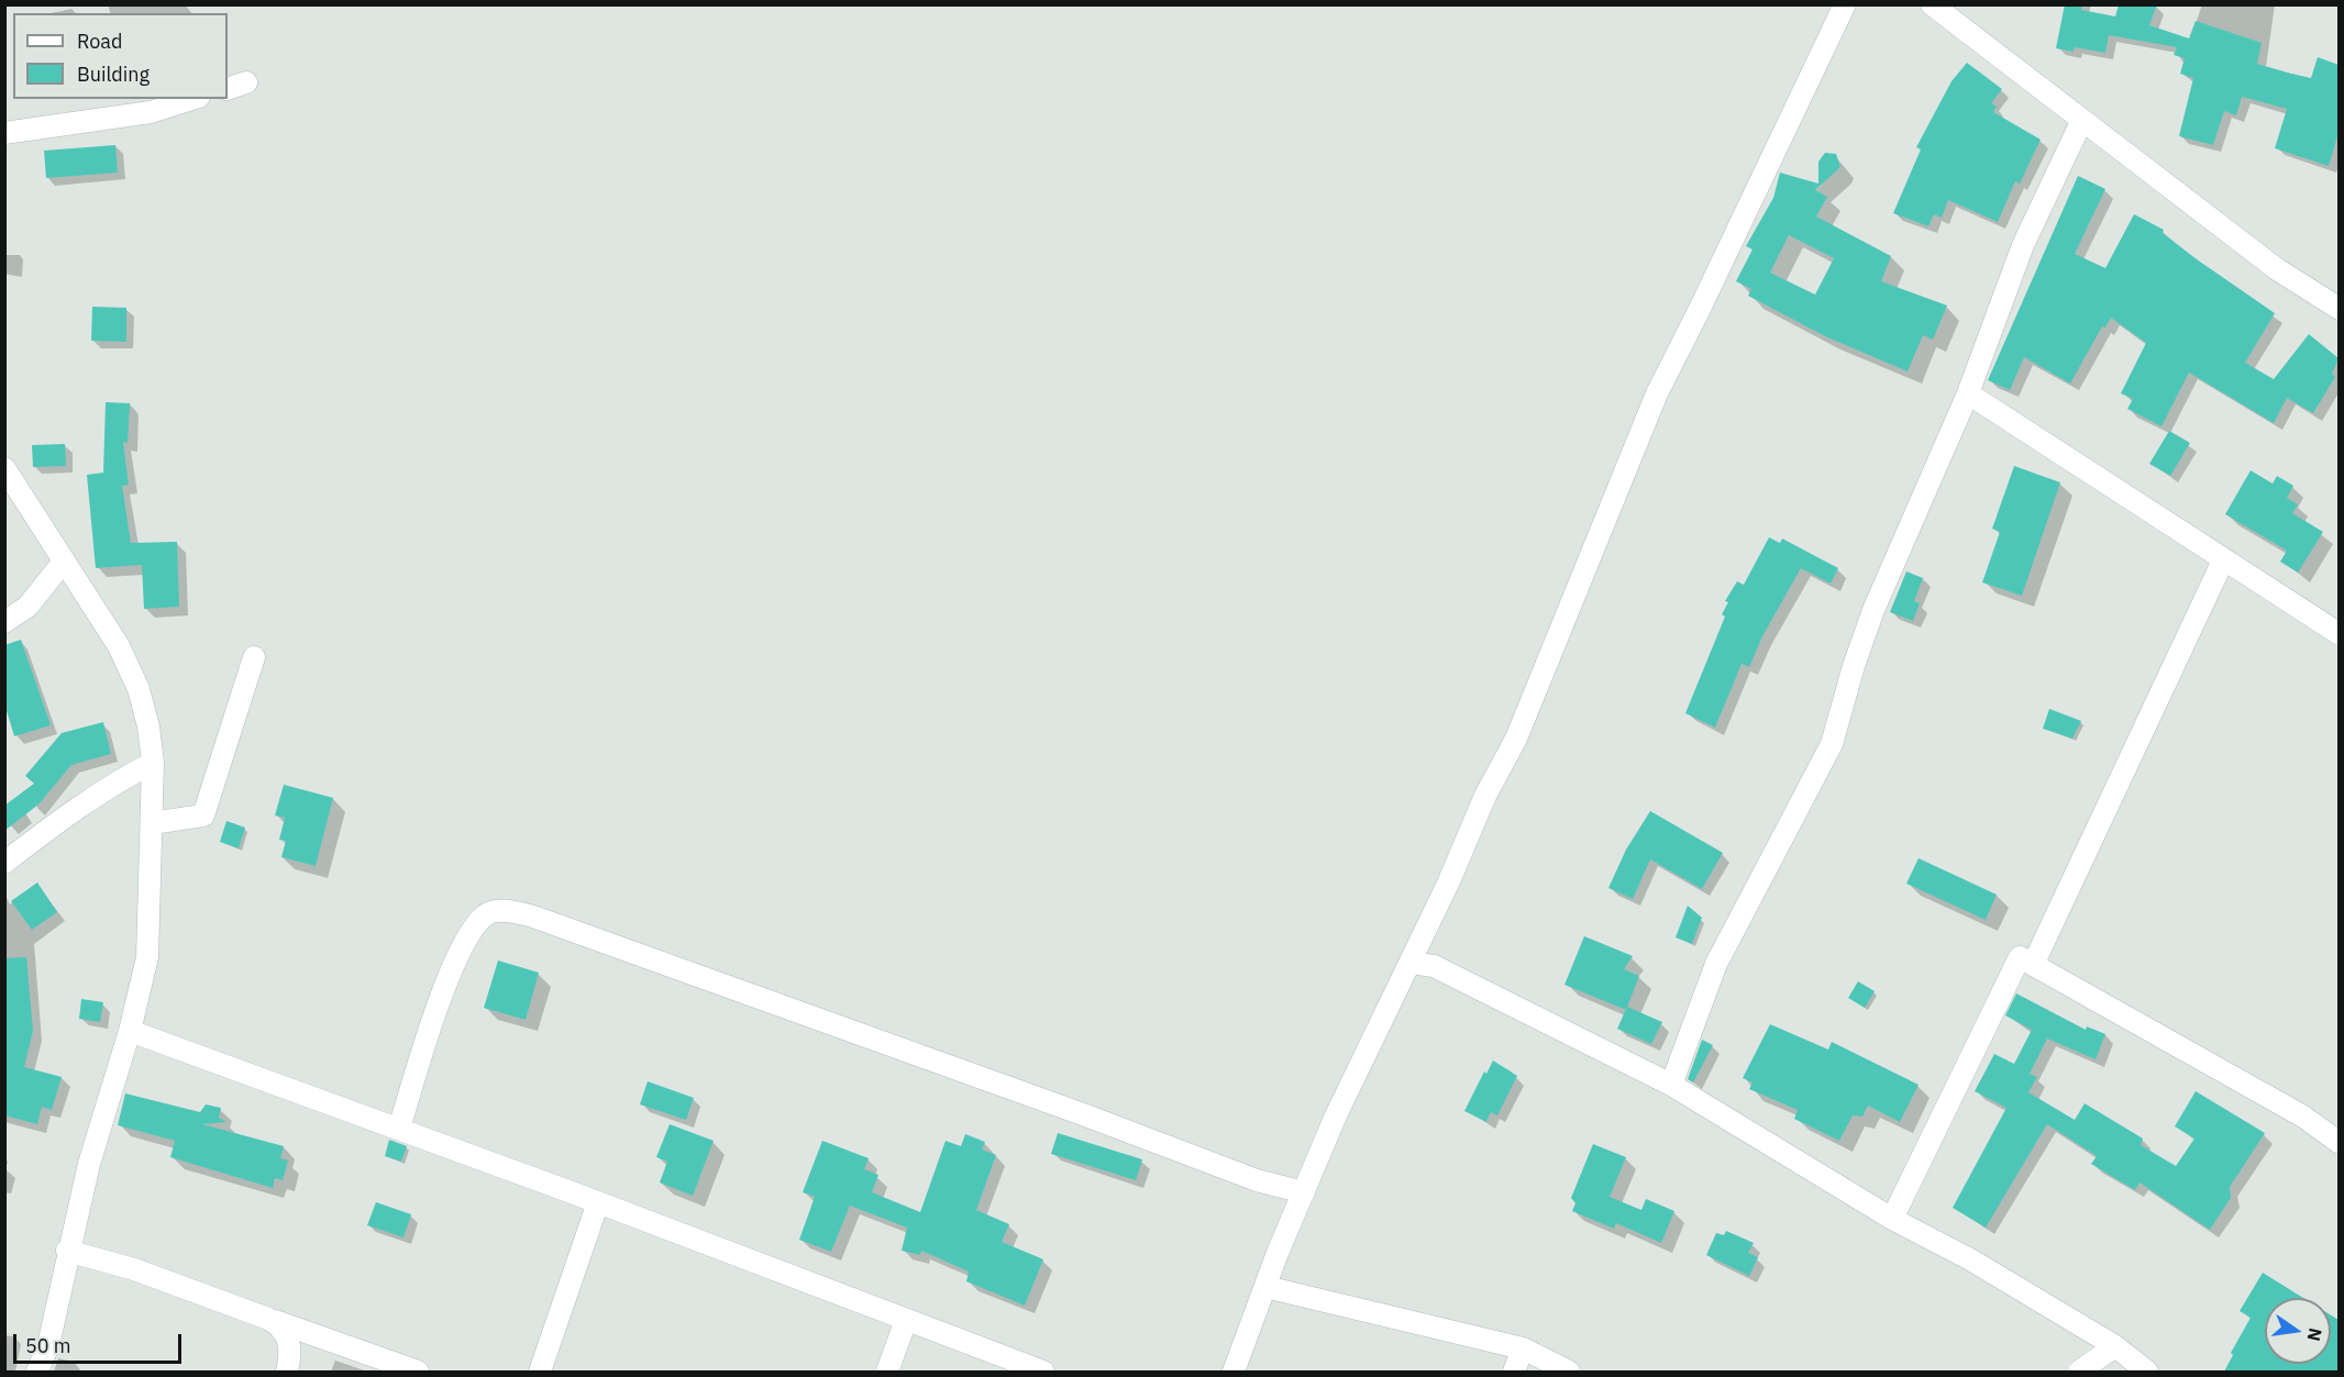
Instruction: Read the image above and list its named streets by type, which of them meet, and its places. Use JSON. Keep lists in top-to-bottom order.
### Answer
{
  "legend": ["Road", "Building"],
  "scale_bar": "50 m",
  "north": "right"
}
